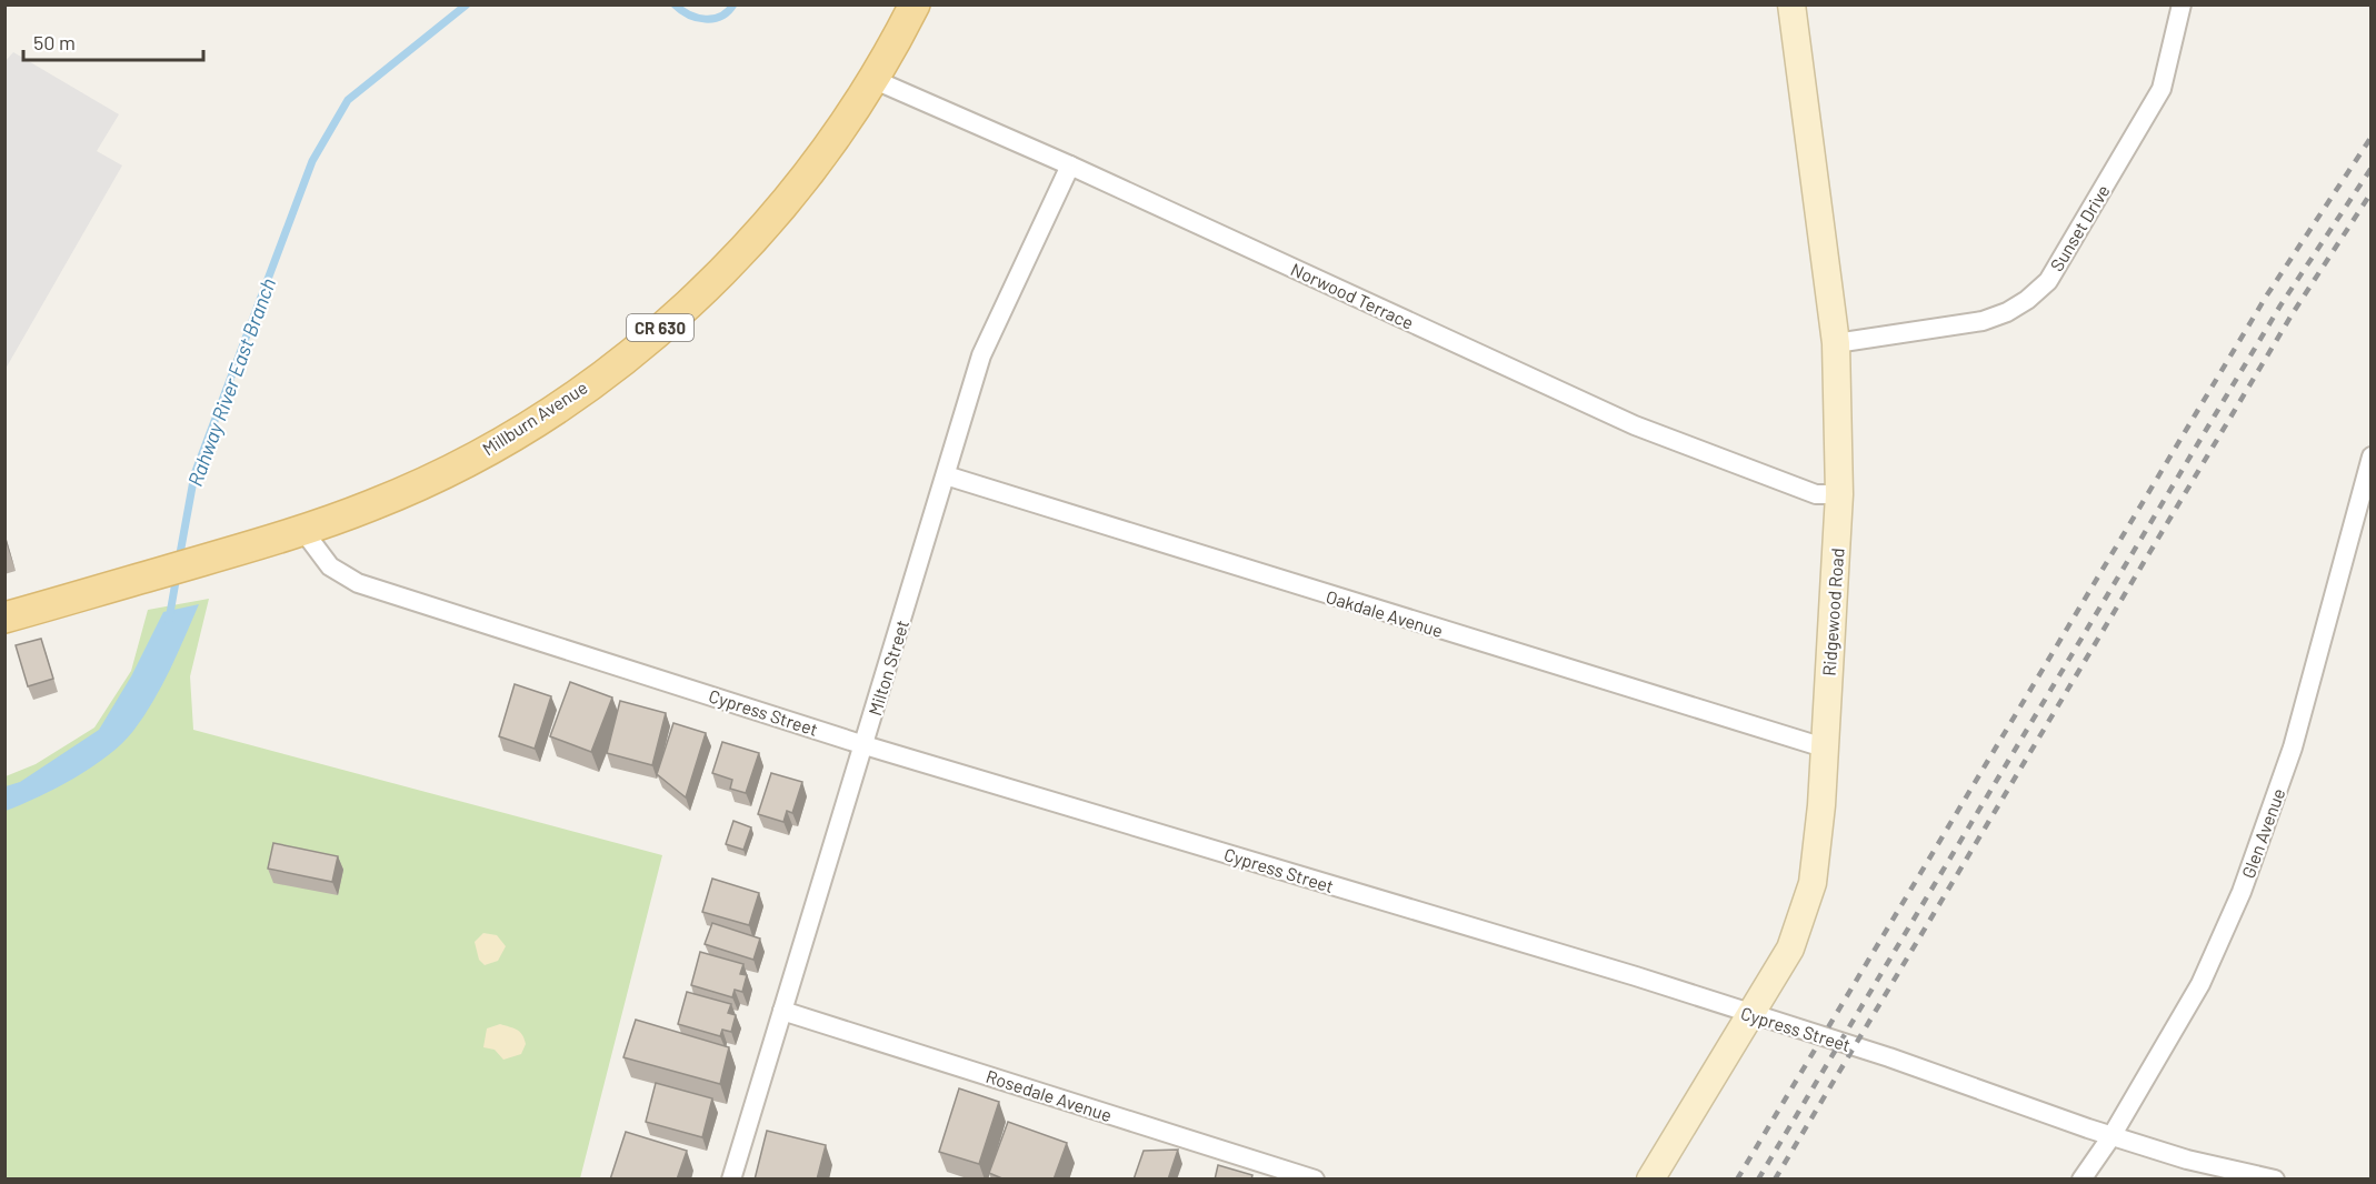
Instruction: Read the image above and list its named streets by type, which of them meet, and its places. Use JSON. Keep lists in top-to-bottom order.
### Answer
{
  "streets": {
    "main road": ["CR 630", "Millburn Avenue"],
    "street": [
      "Sunset Drive",
      "Norwood Terrace",
      "Ridgewood Road",
      "Oakdale Avenue",
      "Milton Street",
      "Cypress Street",
      "Glen Avenue",
      "Rosedale Avenue"
    ]
  },
  "crossings": [
    ["Sunset Drive", "Ridgewood Road"],
    ["Norwood Terrace", "Millburn Avenue"],
    ["Norwood Terrace", "Ridgewood Road"],
    ["Norwood Terrace", "Milton Street"],
    ["Millburn Avenue", "Cypress Street"],
    ["Ridgewood Road", "Oakdale Avenue"],
    ["Ridgewood Road", "Cypress Street"],
    ["Oakdale Avenue", "Milton Street"],
    ["Milton Street", "Cypress Street"],
    ["Milton Street", "Rosedale Avenue"],
    ["Cypress Street", "Glen Avenue"]
  ],
  "water": ["Rahway River East Branch"],
  "scale_bar": "50 m"
}
